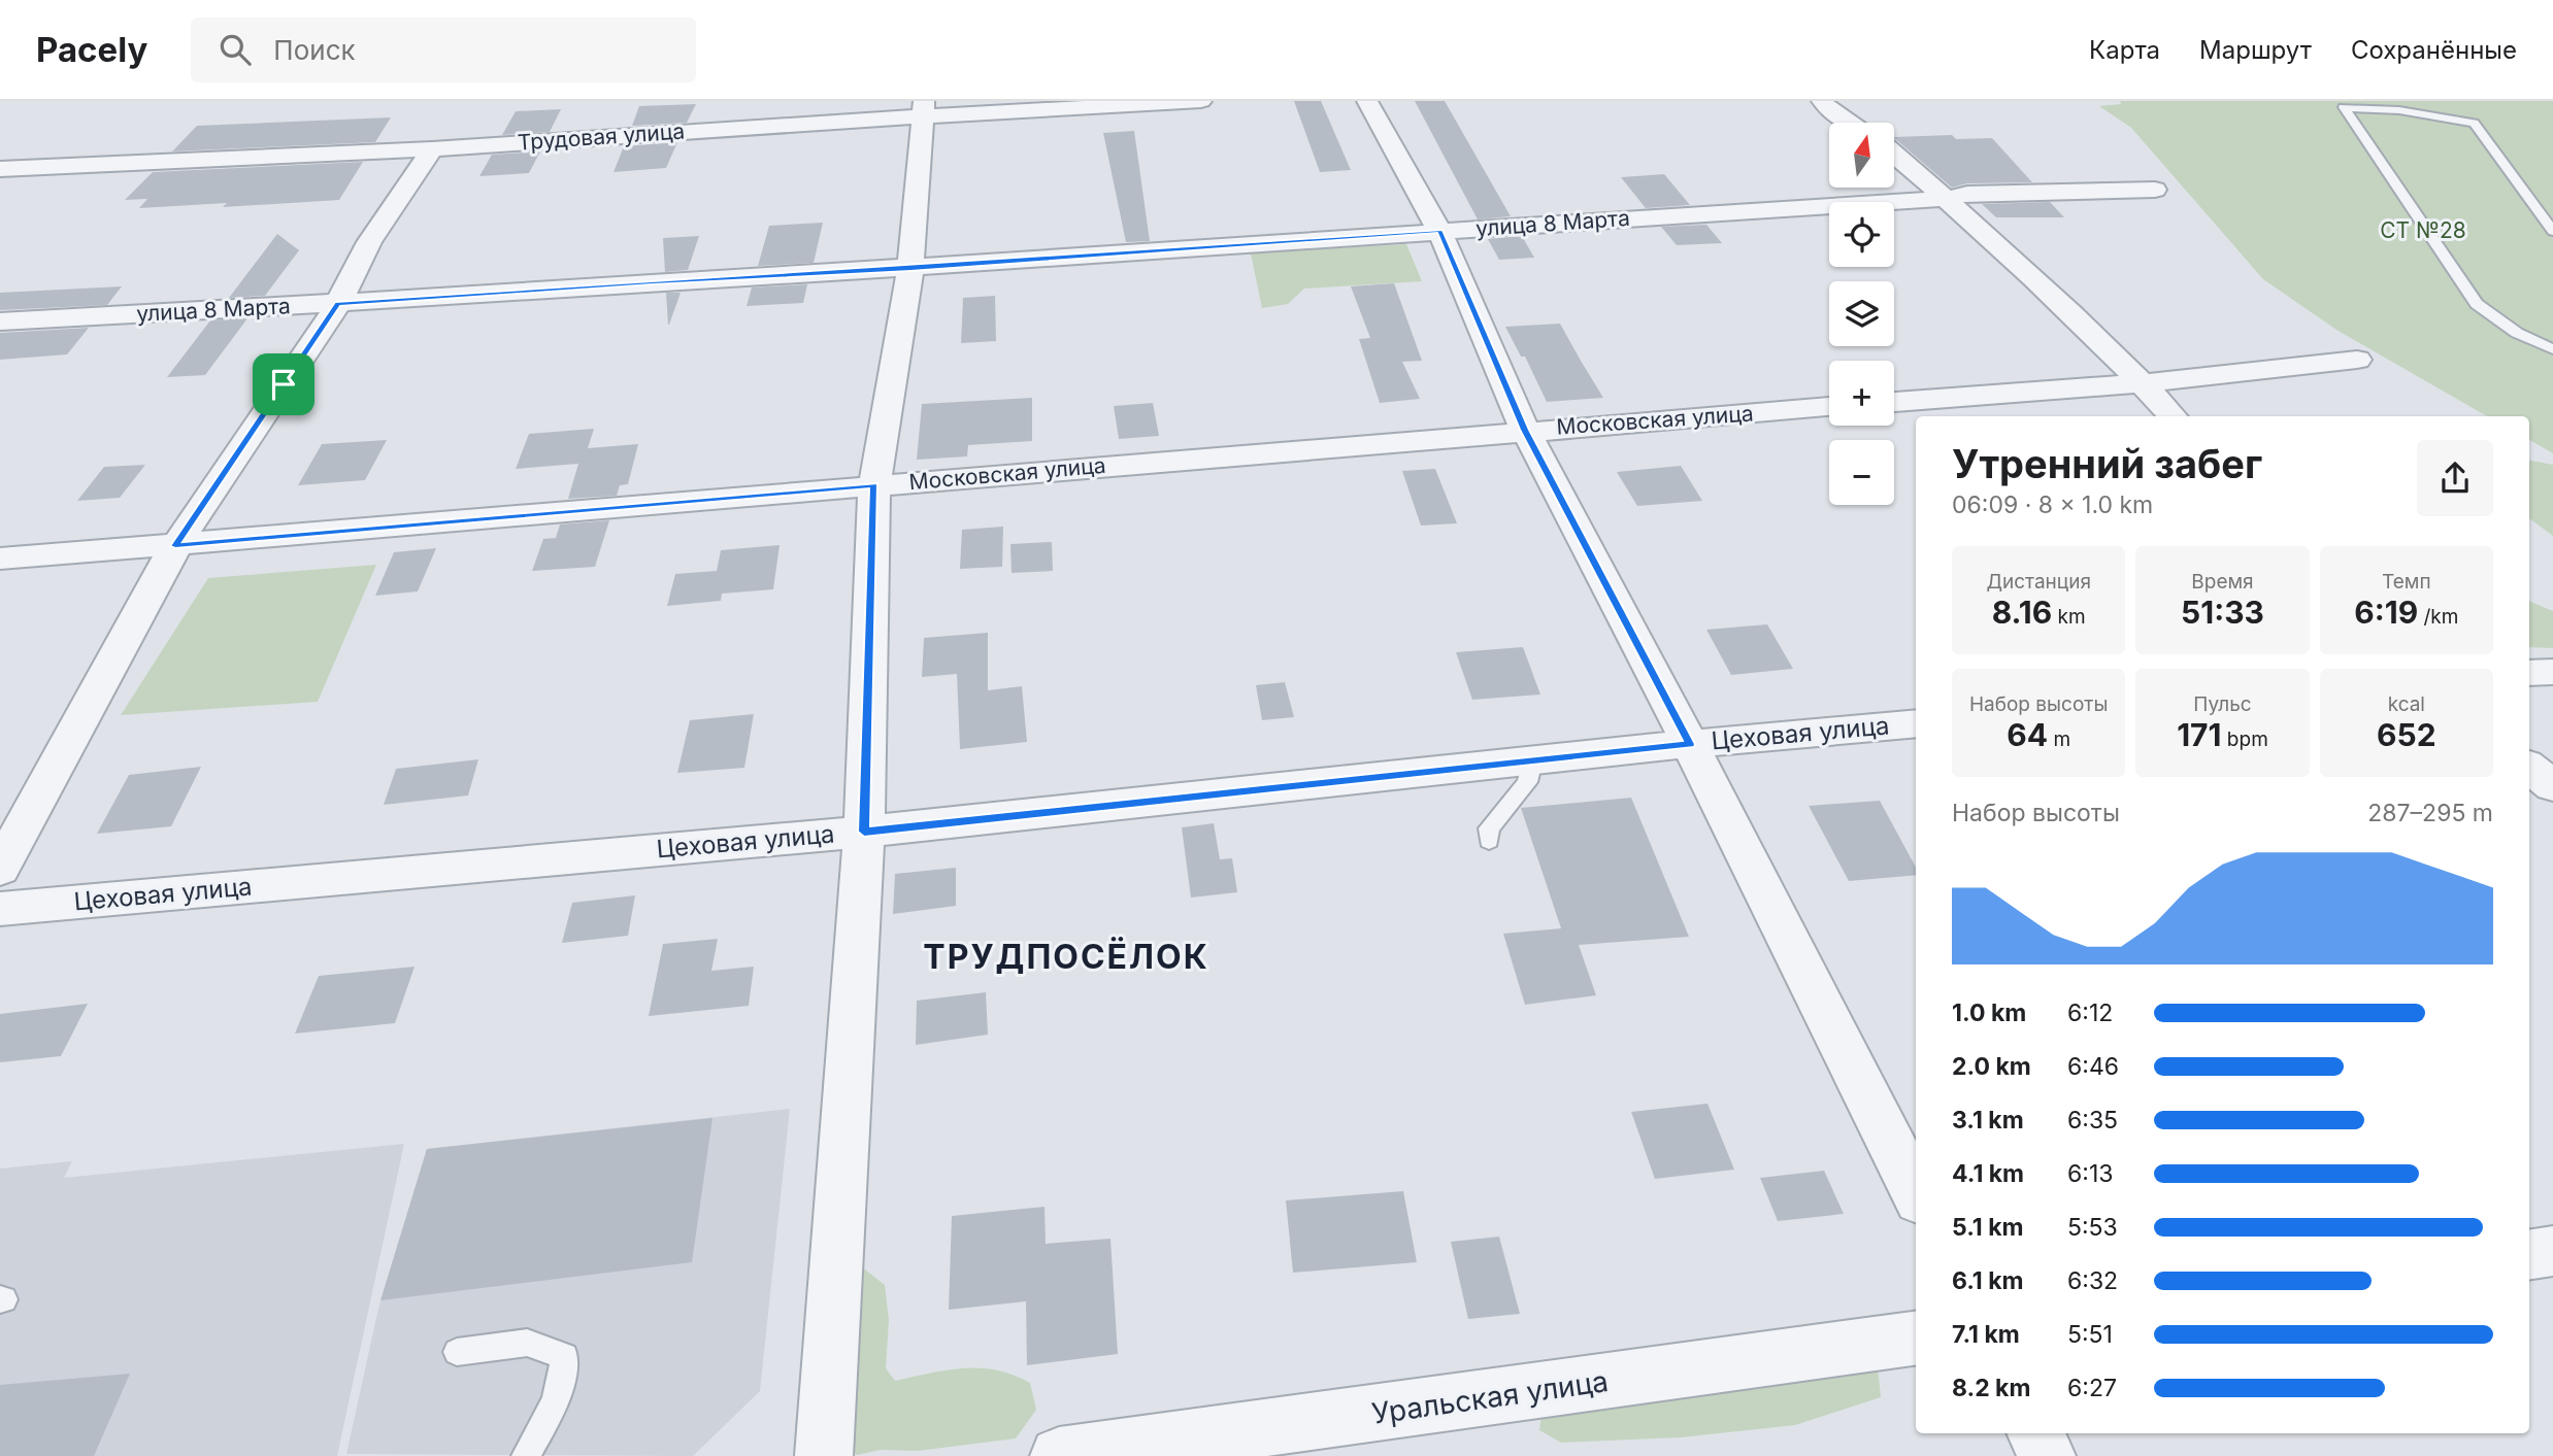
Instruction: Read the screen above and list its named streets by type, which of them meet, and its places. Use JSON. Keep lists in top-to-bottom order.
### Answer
{
  "streets": {
    "street": [
      "Трудовая улица",
      "улица 8 Марта",
      "Московская улица",
      "Цеховая улица",
      "Уральская улица"
    ]
  },
  "districts": ["ТРУДПОСЁЛОК"],
  "parks": ["СТ №28"],
  "north": "top",
  "page": {
    "header": "Pacely",
    "search": "Поиск",
    "nav": ["Карта", "Маршрут", "Сохранённые"],
    "map_buttons": ["+", "−"],
    "heading": ["Утренний забег", "06:09 · 8 × 1.0 km"],
    "stats": [
      ["Дистанция", "8.16 km"],
      ["Время", "51:33"],
      ["Темп", "6:19 /km"],
      ["Набор высоты", "64 m"],
      ["Пульс", "171 bpm"],
      ["kcal", "652"]
    ],
    "chart": ["Набор высоты", "287–295 m"],
    "list": [
      {
        "name": "1.0 km",
        "note": "6:12"
      },
      {
        "name": "2.0 km",
        "note": "6:46"
      },
      {
        "name": "3.1 km",
        "note": "6:35"
      },
      {
        "name": "4.1 km",
        "note": "6:13"
      },
      {
        "name": "5.1 km",
        "note": "5:53"
      },
      {
        "name": "6.1 km",
        "note": "6:32"
      },
      {
        "name": "7.1 km",
        "note": "5:51"
      },
      {
        "name": "8.2 km",
        "note": "6:27"
      }
    ]
  }
}
